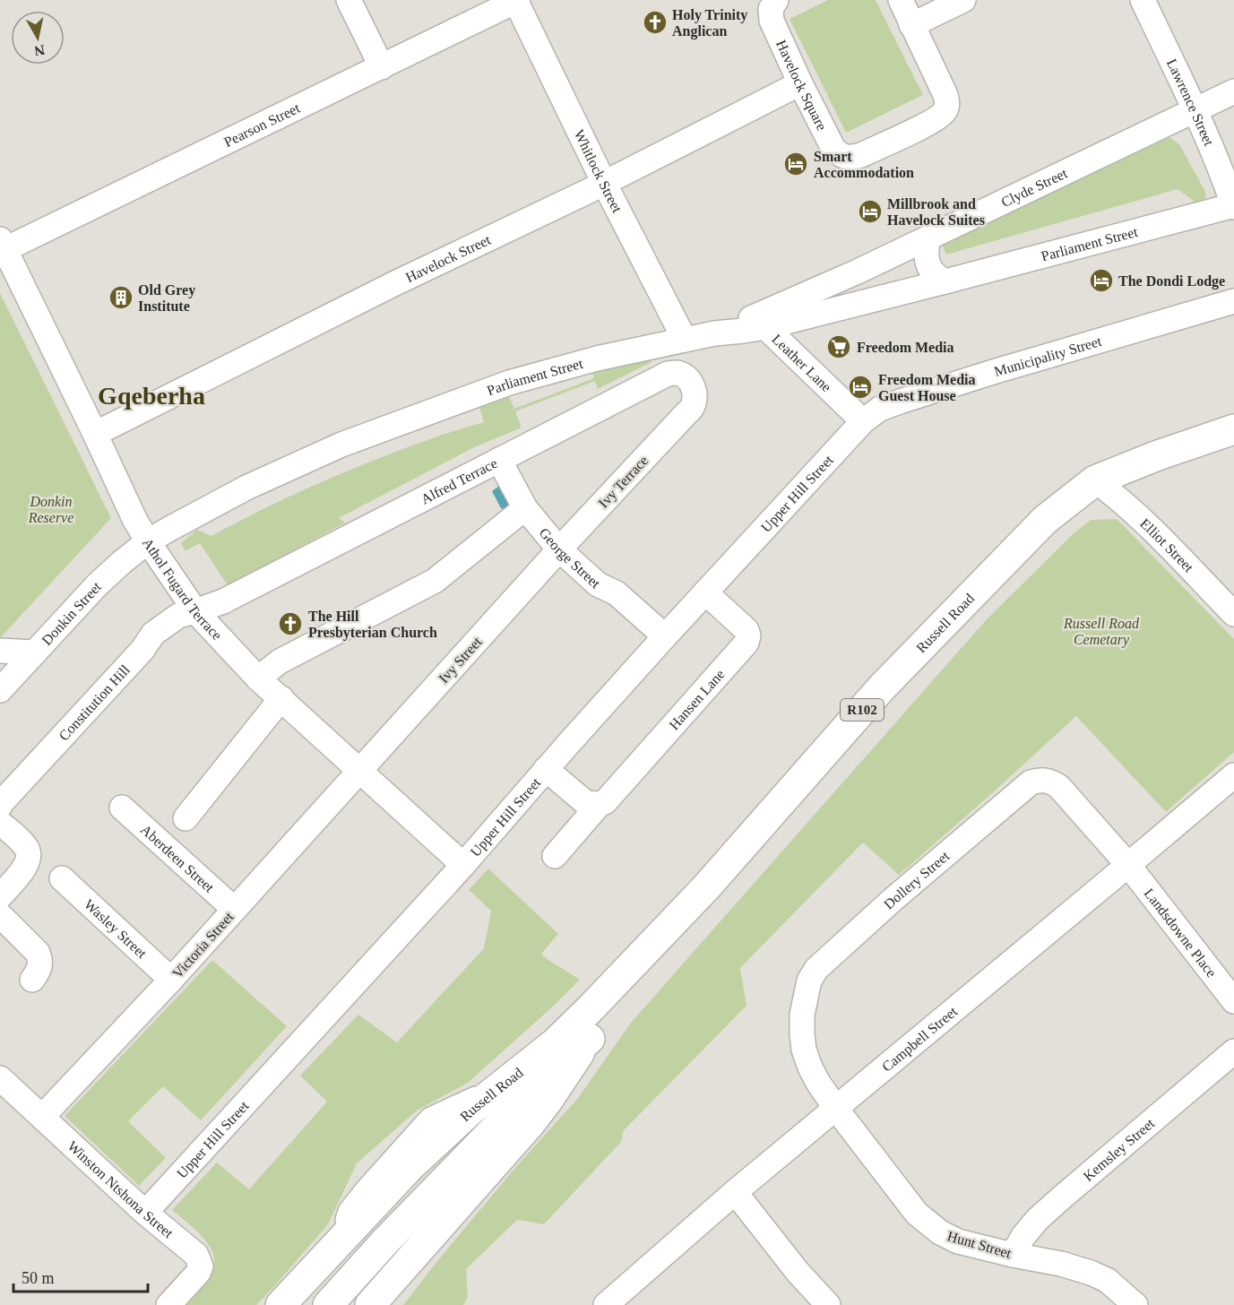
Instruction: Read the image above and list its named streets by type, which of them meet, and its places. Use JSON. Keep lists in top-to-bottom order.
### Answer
{
  "streets": {
    "main road": ["Russell Road", "R102"],
    "street": [
      "Havelock Square",
      "Lawrence Street",
      "Pearson Street",
      "Whitlock Street",
      "Clyde Street",
      "Parliament Street",
      "Havelock Street",
      "Municipality Street",
      "Leather Lane",
      "Alfred Terrace",
      "Ivy Terrace",
      "Upper Hill Street",
      "Elliot Street",
      "George Street",
      "Athol Fugard Terrace",
      "Donkin Street",
      "Ivy Street",
      "Hansen Lane",
      "Constitution Hill",
      "Aberdeen Street",
      "Dollery Street",
      "Wasley Street",
      "Landsdowne Place",
      "Victoria Street",
      "Campbell Street",
      "Kemsley Street",
      "Winston Ntshona Street",
      "Hunt Street"
    ]
  },
  "crossings": [
    ["Havelock Square", "Havelock Street"],
    ["Lawrence Street", "Clyde Street"],
    ["Lawrence Street", "Parliament Street"],
    ["Pearson Street", "Whitlock Street"],
    ["Pearson Street", "Athol Fugard Terrace"],
    ["Whitlock Street", "Parliament Street"],
    ["Whitlock Street", "Havelock Street"],
    ["Clyde Street", "Parliament Street"],
    ["Parliament Street", "Leather Lane"],
    ["Parliament Street", "Athol Fugard Terrace"],
    ["Parliament Street", "Donkin Street"],
    ["Havelock Street", "Athol Fugard Terrace"],
    ["Municipality Street", "Leather Lane"],
    ["Municipality Street", "Upper Hill Street"],
    ["Leather Lane", "Upper Hill Street"],
    ["Alfred Terrace", "Ivy Terrace"],
    ["Alfred Terrace", "George Street"],
    ["Alfred Terrace", "Athol Fugard Terrace"],
    ["Alfred Terrace", "Constitution Hill"],
    ["Ivy Terrace", "George Street"],
    ["Ivy Terrace", "Ivy Street"],
    ["Upper Hill Street", "George Street"],
    ["Upper Hill Street", "Athol Fugard Terrace"],
    ["Upper Hill Street", "Hansen Lane"],
    ["Upper Hill Street", "Winston Ntshona Street"],
    ["Elliot Street", "Russell Road"],
    ["George Street", "Ivy Street"],
    ["Athol Fugard Terrace", "Donkin Street"],
    ["Athol Fugard Terrace", "Ivy Street"],
    ["Athol Fugard Terrace", "Constitution Hill"],
    ["Athol Fugard Terrace", "Victoria Street"],
    ["Ivy Street", "Victoria Street"],
    ["Aberdeen Street", "Victoria Street"],
    ["Dollery Street", "Landsdowne Place"],
    ["Dollery Street", "Campbell Street"],
    ["Dollery Street", "Hunt Street"],
    ["Wasley Street", "Victoria Street"],
    ["Landsdowne Place", "Campbell Street"],
    ["Victoria Street", "Winston Ntshona Street"],
    ["Campbell Street", "Hunt Street"],
    ["Kemsley Street", "Hunt Street"]
  ],
  "districts": ["Gqeberha"],
  "parks": ["Donkin Reserve", "Russell Road Cemetary"],
  "places": {
    "church": ["Holy Trinity Anglican", "The Hill Presbyterian Church"],
    "hotel": [
      "Smart Accommodation",
      "Millbrook and Havelock Suites",
      "The Dondi Lodge",
      "Freedom Media Guest House"
    ],
    "building": ["Old Grey Institute"],
    "supermarket": ["Freedom Media"]
  },
  "scale_bar": "50 m",
  "north": "bottom"
}
